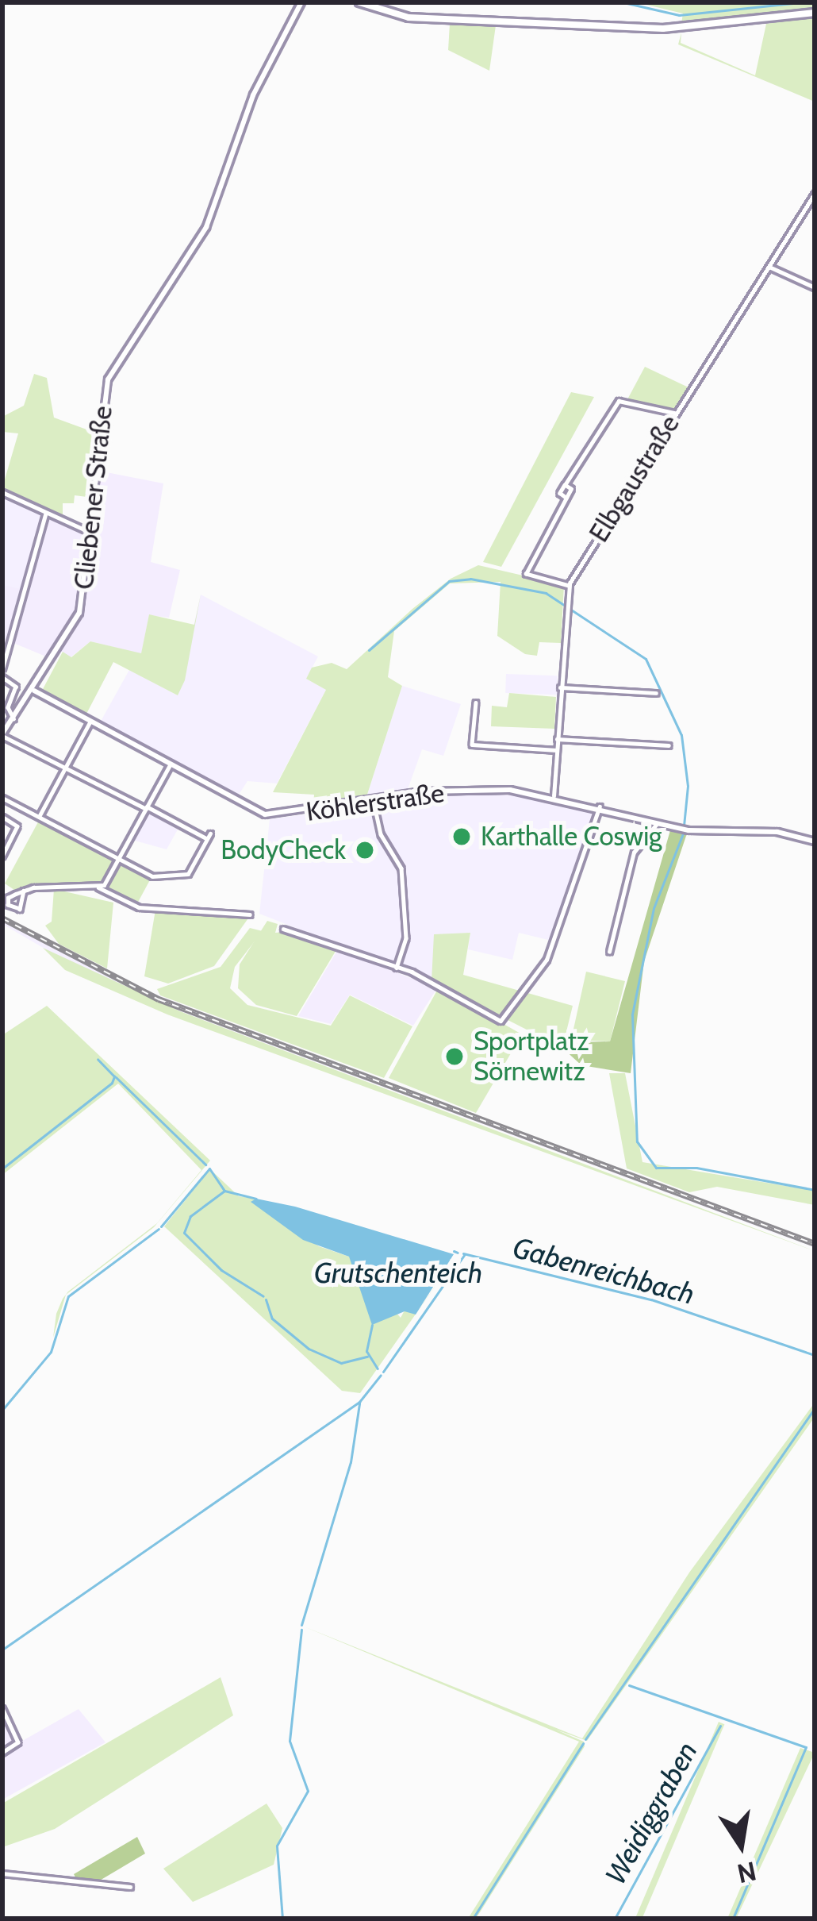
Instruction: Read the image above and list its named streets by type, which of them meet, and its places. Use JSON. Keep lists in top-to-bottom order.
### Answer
{
  "streets": {
    "street": ["Elbgaustraße", "Cliebener Straße", "Köhlerstraße"]
  },
  "crossings": [
    ["Elbgaustraße", "Köhlerstraße"],
    ["Cliebener Straße", "Köhlerstraße"]
  ],
  "water": ["Gabenreichbach", "Grutschenteich", "Weidiggraben"],
  "places": ["Karthalle Coswig", "BodyCheck", "Sportplatz Sörnewitz"],
  "north": "bottom"
}
